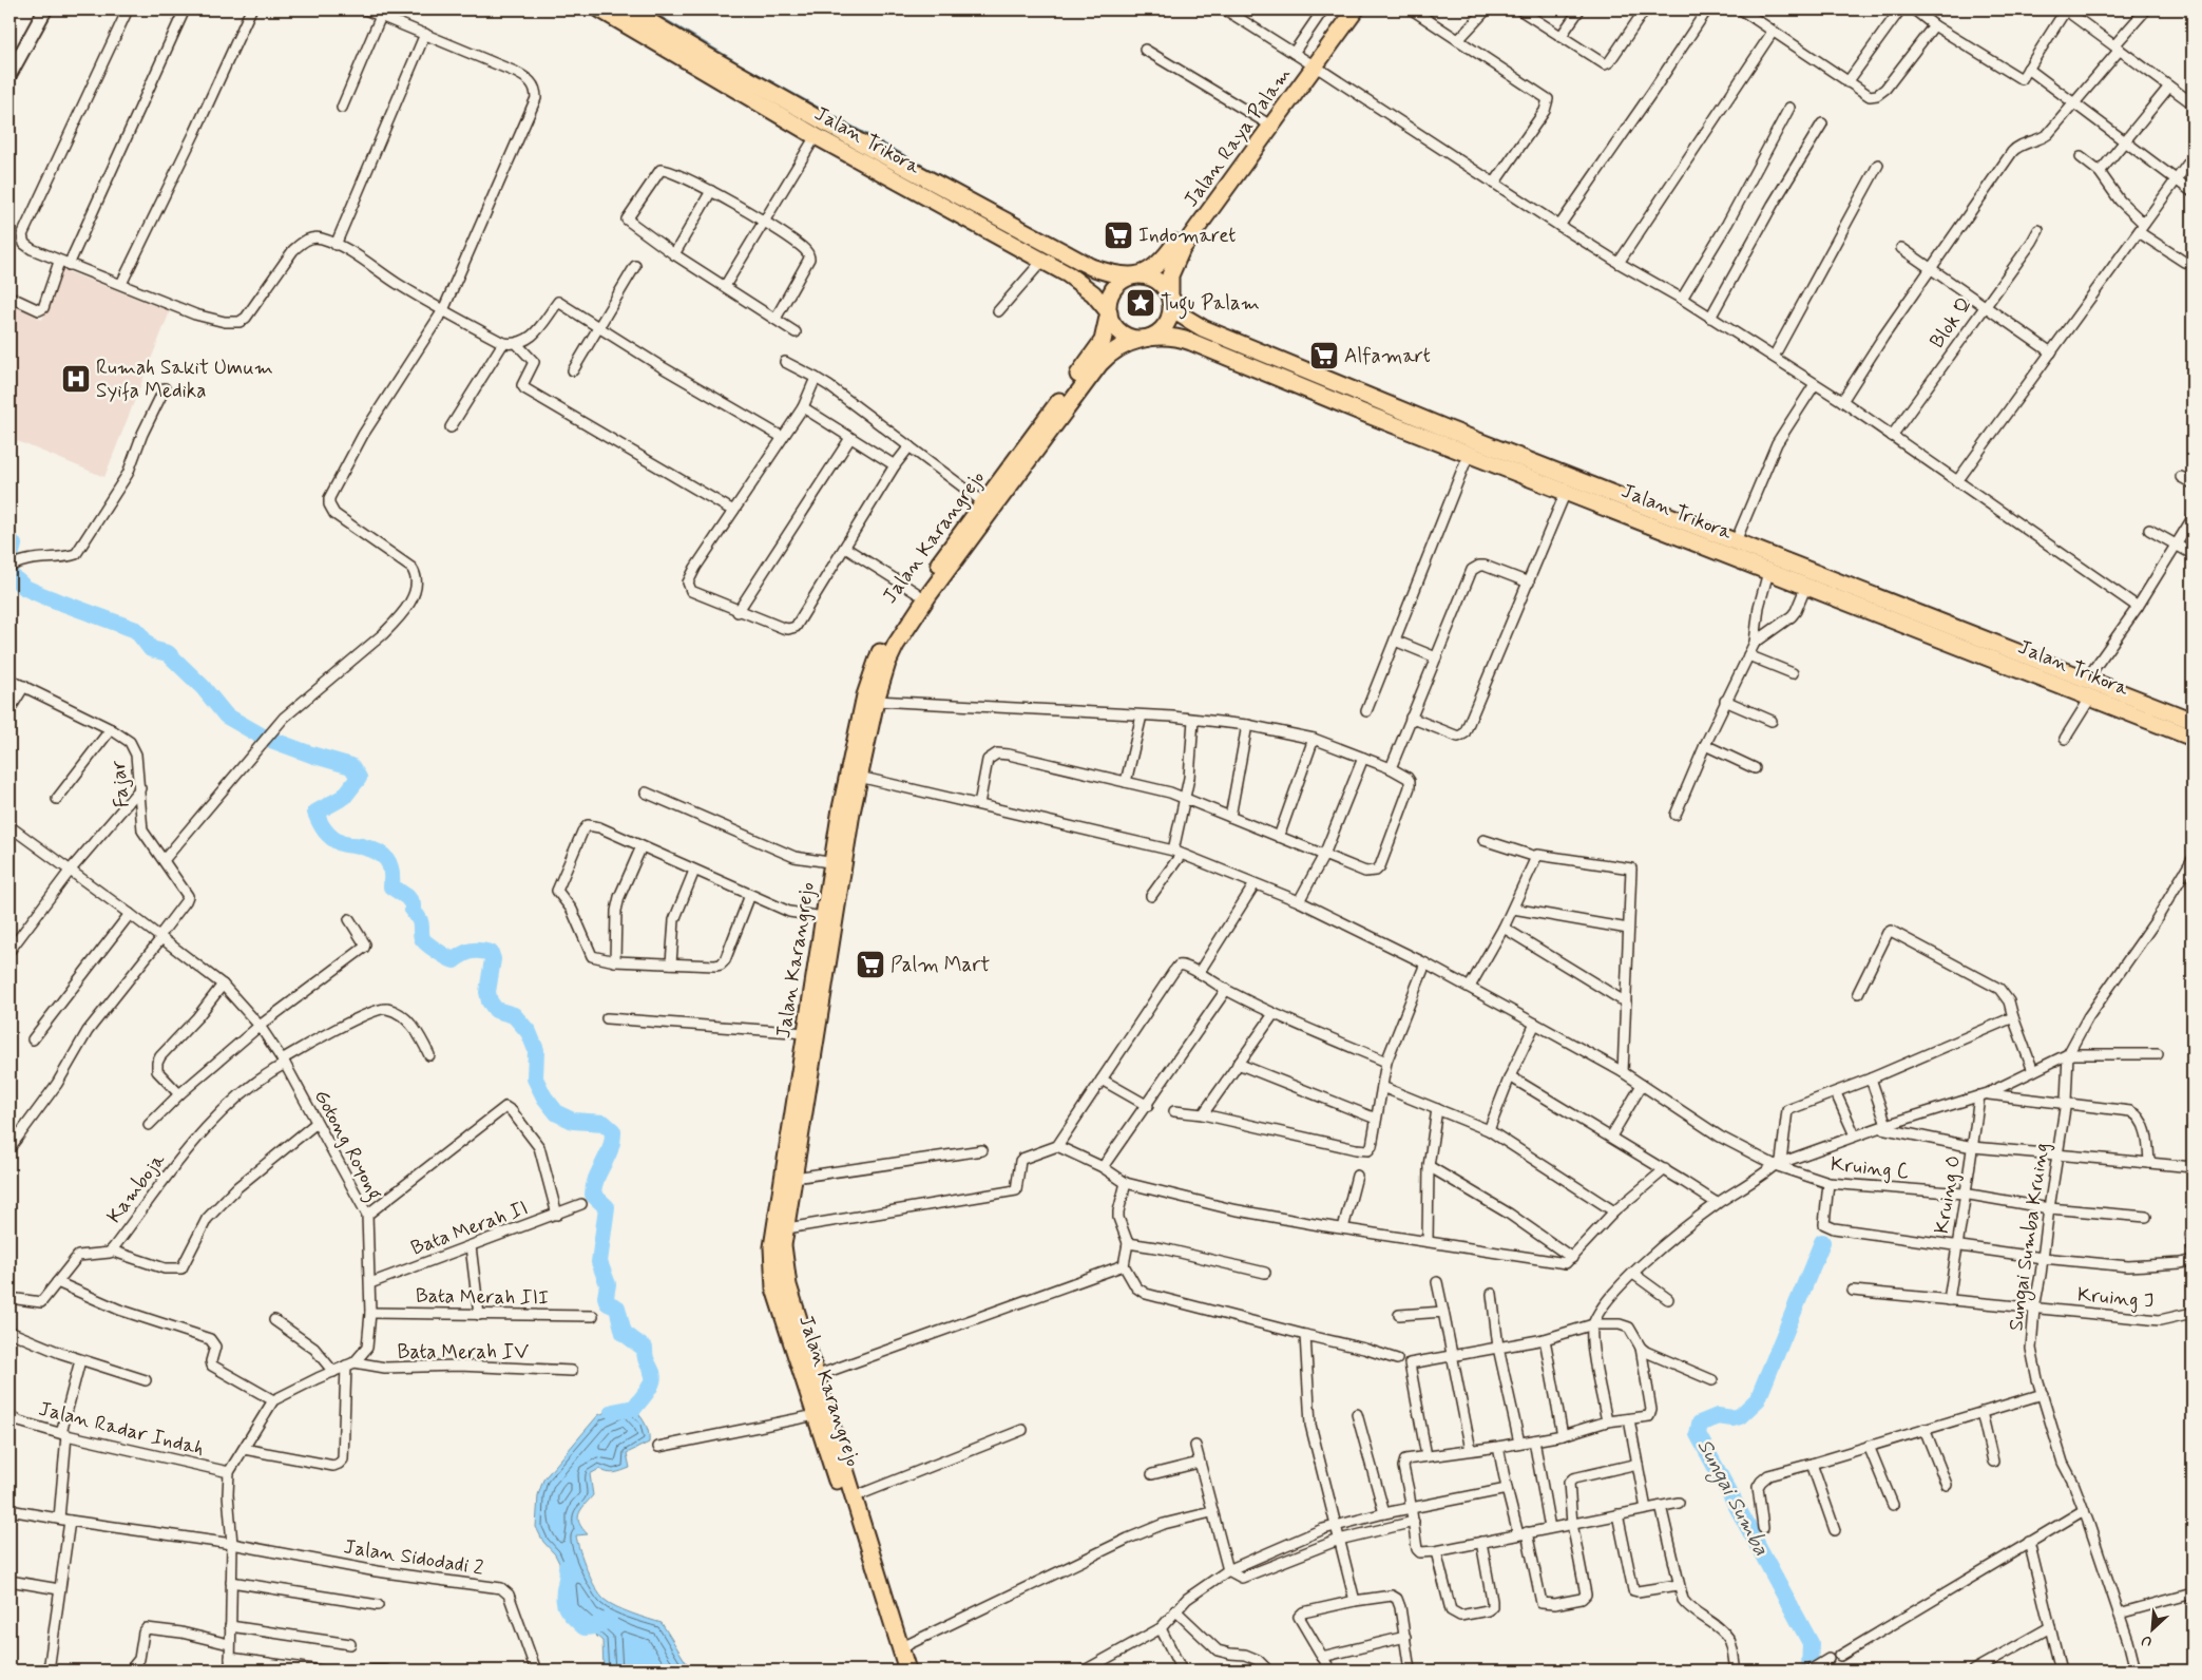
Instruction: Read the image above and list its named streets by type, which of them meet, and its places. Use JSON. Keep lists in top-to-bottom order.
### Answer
{
  "streets": {
    "main road": ["Jalan Raya Palam", "Jalan Trikora", "Jalan Karangrejo"],
    "street": [
      "Blok Q",
      "Fajar",
      "Gotong Royong",
      "Kruing C",
      "Kamboja",
      "Kruing O",
      "Bata Merah II",
      "Sungai Sumba Kruing",
      "Bata Merah III",
      "Kruing J",
      "Bata Merah IV",
      "Jalan Radar Indah",
      "Jalan Sidodadi 2"
    ]
  },
  "crossings": [
    ["Jalan Raya Palam", "Jalan Trikora"],
    ["Jalan Raya Palam", "Jalan Karangrejo"],
    ["Jalan Trikora", "Jalan Karangrejo"],
    ["Jalan Karangrejo", "Kruing C"],
    ["Fajar", "Gotong Royong"],
    ["Gotong Royong", "Kamboja"],
    ["Gotong Royong", "Bata Merah II"],
    ["Gotong Royong", "Bata Merah III"],
    ["Gotong Royong", "Bata Merah IV"],
    ["Kruing C", "Kruing O"],
    ["Kruing C", "Sungai Sumba Kruing"],
    ["Kruing O", "Kruing J"],
    ["Sungai Sumba Kruing", "Kruing J"]
  ],
  "water": ["Sungai Sumba"],
  "places": {
    "supermarket": ["Indomaret", "Alfamart", "Palm Mart"],
    "place": ["Tugu Palam"],
    "hospital": ["Rumah Sakit Umum Syifa Medika"]
  },
  "north": "bottom left"
}
